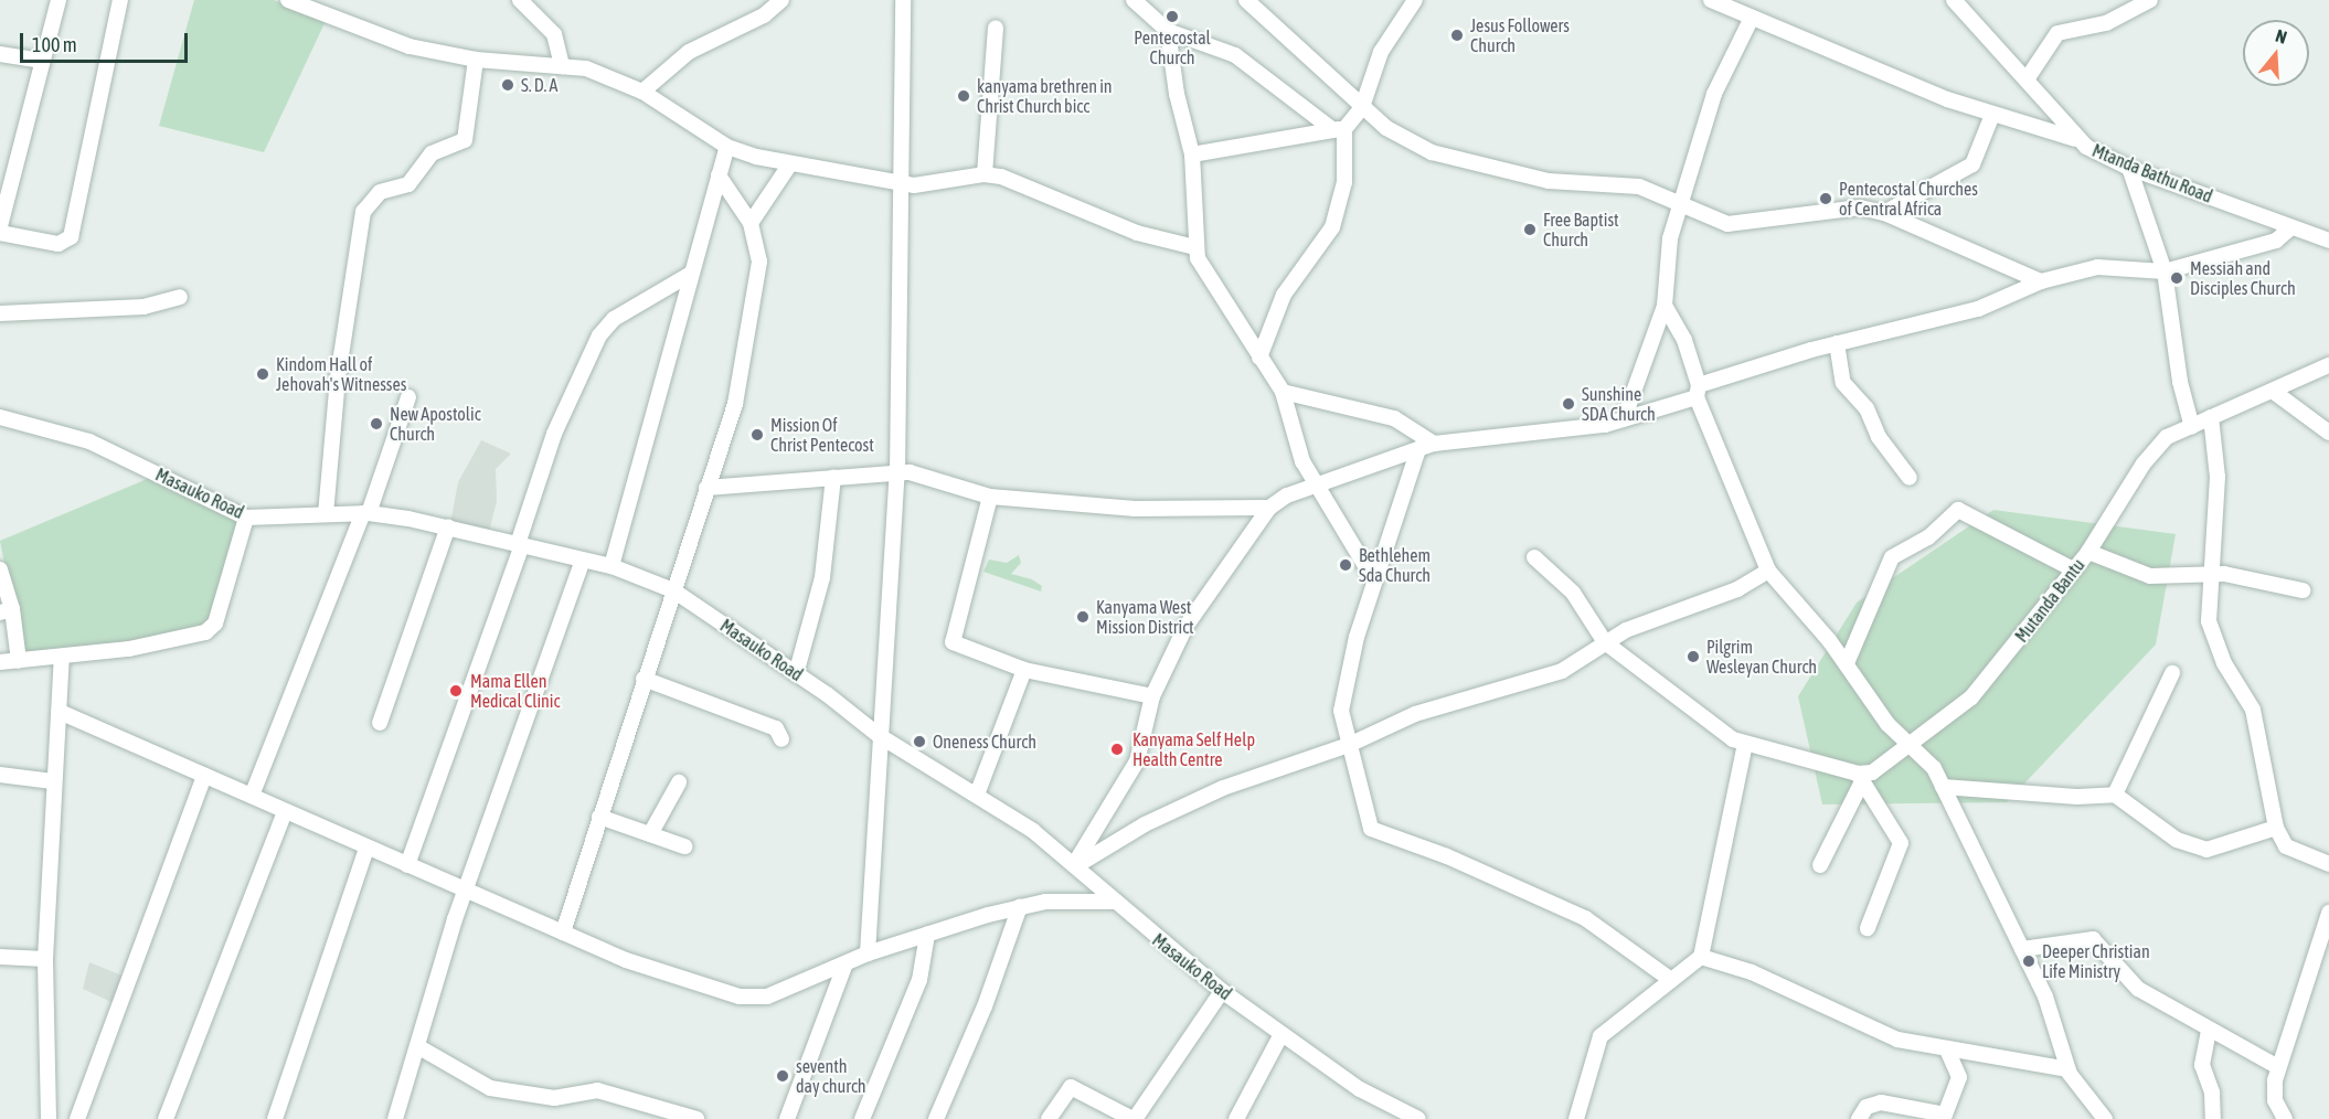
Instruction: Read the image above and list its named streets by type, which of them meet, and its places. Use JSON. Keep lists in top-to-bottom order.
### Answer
{
  "streets": {
    "street": ["Mtanda Bathu Road", "Masauko Road", "Mutanda Bantu"]
  },
  "places": [
    "Pentecostal Church",
    "Jesus Followers Church",
    "S. D. A",
    "kanyama brethren in Christ Church bicc",
    "Pentecostal Churches of Central Africa",
    "Free Baptist Church",
    "Messiah and Disciples Church",
    "Kindom Hall of Jehovah's Witnesses",
    "Sunshine SDA Church",
    "New Apostolic Church",
    "Mission Of Christ Pentecost",
    "Bethlehem Sda Church",
    "Kanyama West Mission District",
    "Pilgrim Wesleyan Church",
    "Mama Ellen Medical Clinic",
    "Oneness Church",
    "Kanyama Self Help Health Centre",
    "Deeper Christian Life Ministry",
    "seventh day church"
  ],
  "scale_bar": "100 m",
  "north": "top"
}
